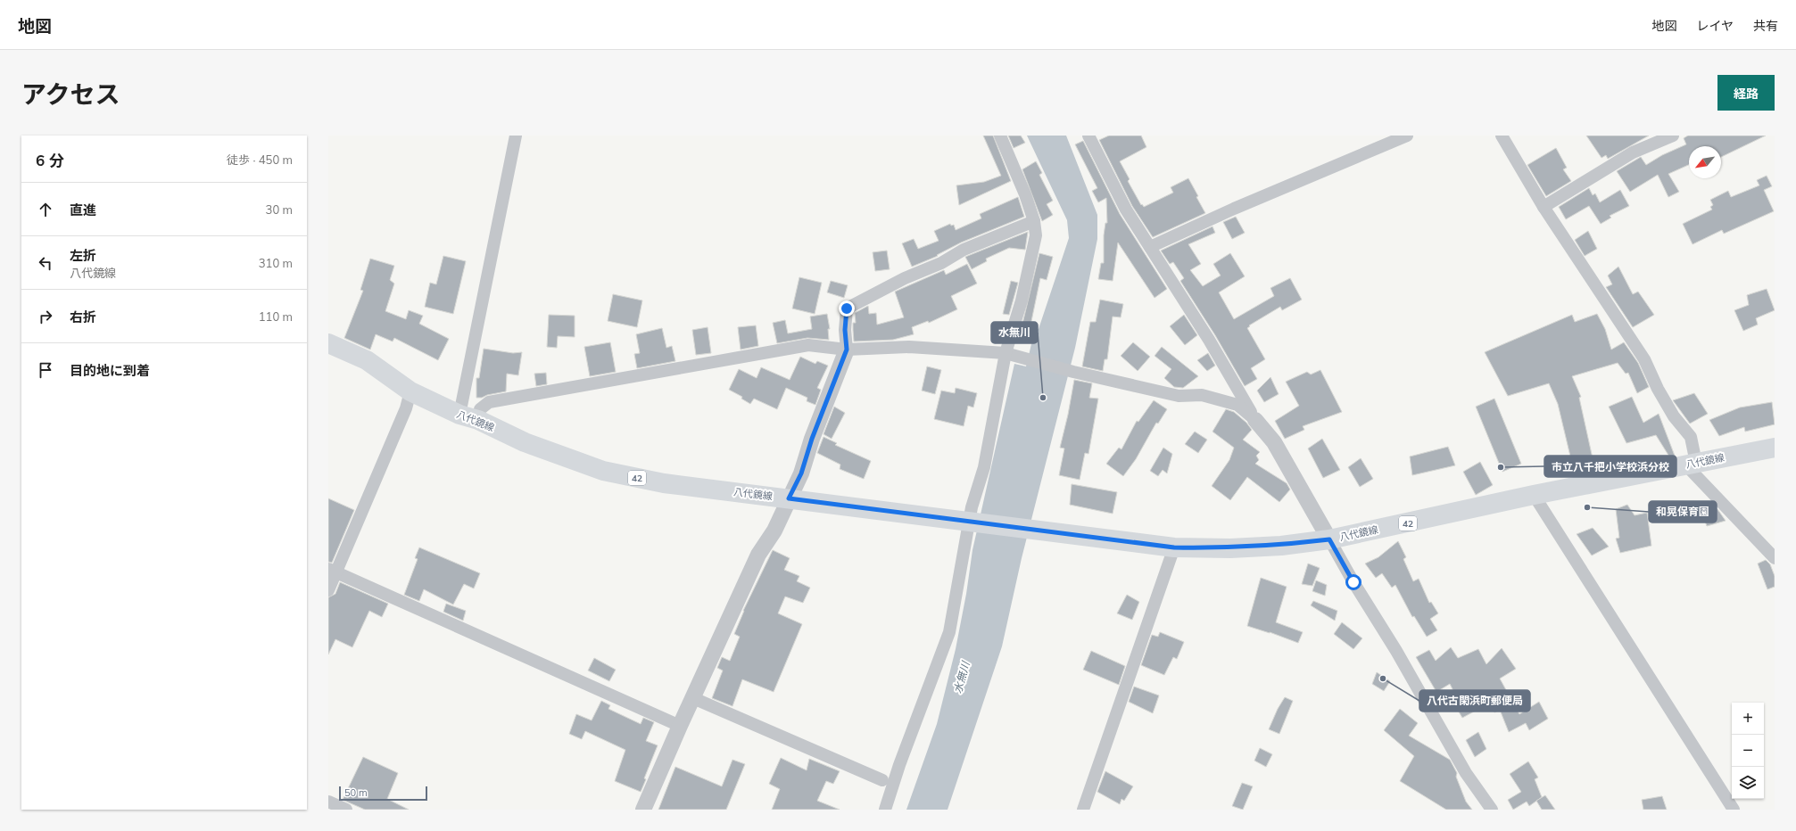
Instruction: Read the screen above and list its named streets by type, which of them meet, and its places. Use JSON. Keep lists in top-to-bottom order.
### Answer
{
  "streets": {
    "main road": ["八代鏡線", "42"]
  },
  "water": ["水無川"],
  "places": [
    "水無川",
    "市立八千把小学校浜分校",
    "和晃保育園",
    "八代古閑浜町郵便局"
  ],
  "scale_bar": "50 m",
  "north": "bottom left",
  "page": {
    "header": "地図",
    "nav": ["地図", "レイヤ", "共有"],
    "title": "アクセス",
    "buttons": "経路",
    "heading": ["6 分", "徒歩 · 450 m"],
    "list": [
      ["直進", "30 m"],
      ["左折", "八代鏡線", "310 m"],
      ["右折", "110 m"],
      "目的地に到着"
    ],
    "map_buttons": ["+", "−"],
    "scale": "50 m"
  }
}
